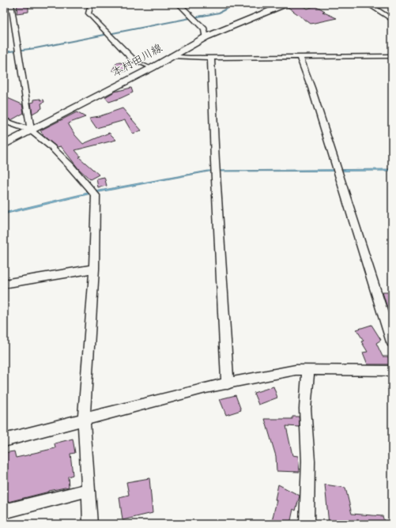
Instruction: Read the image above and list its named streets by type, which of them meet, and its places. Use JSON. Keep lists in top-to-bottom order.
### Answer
{
  "streets": {
    "main road": ["本村田川線"]
  }
}
